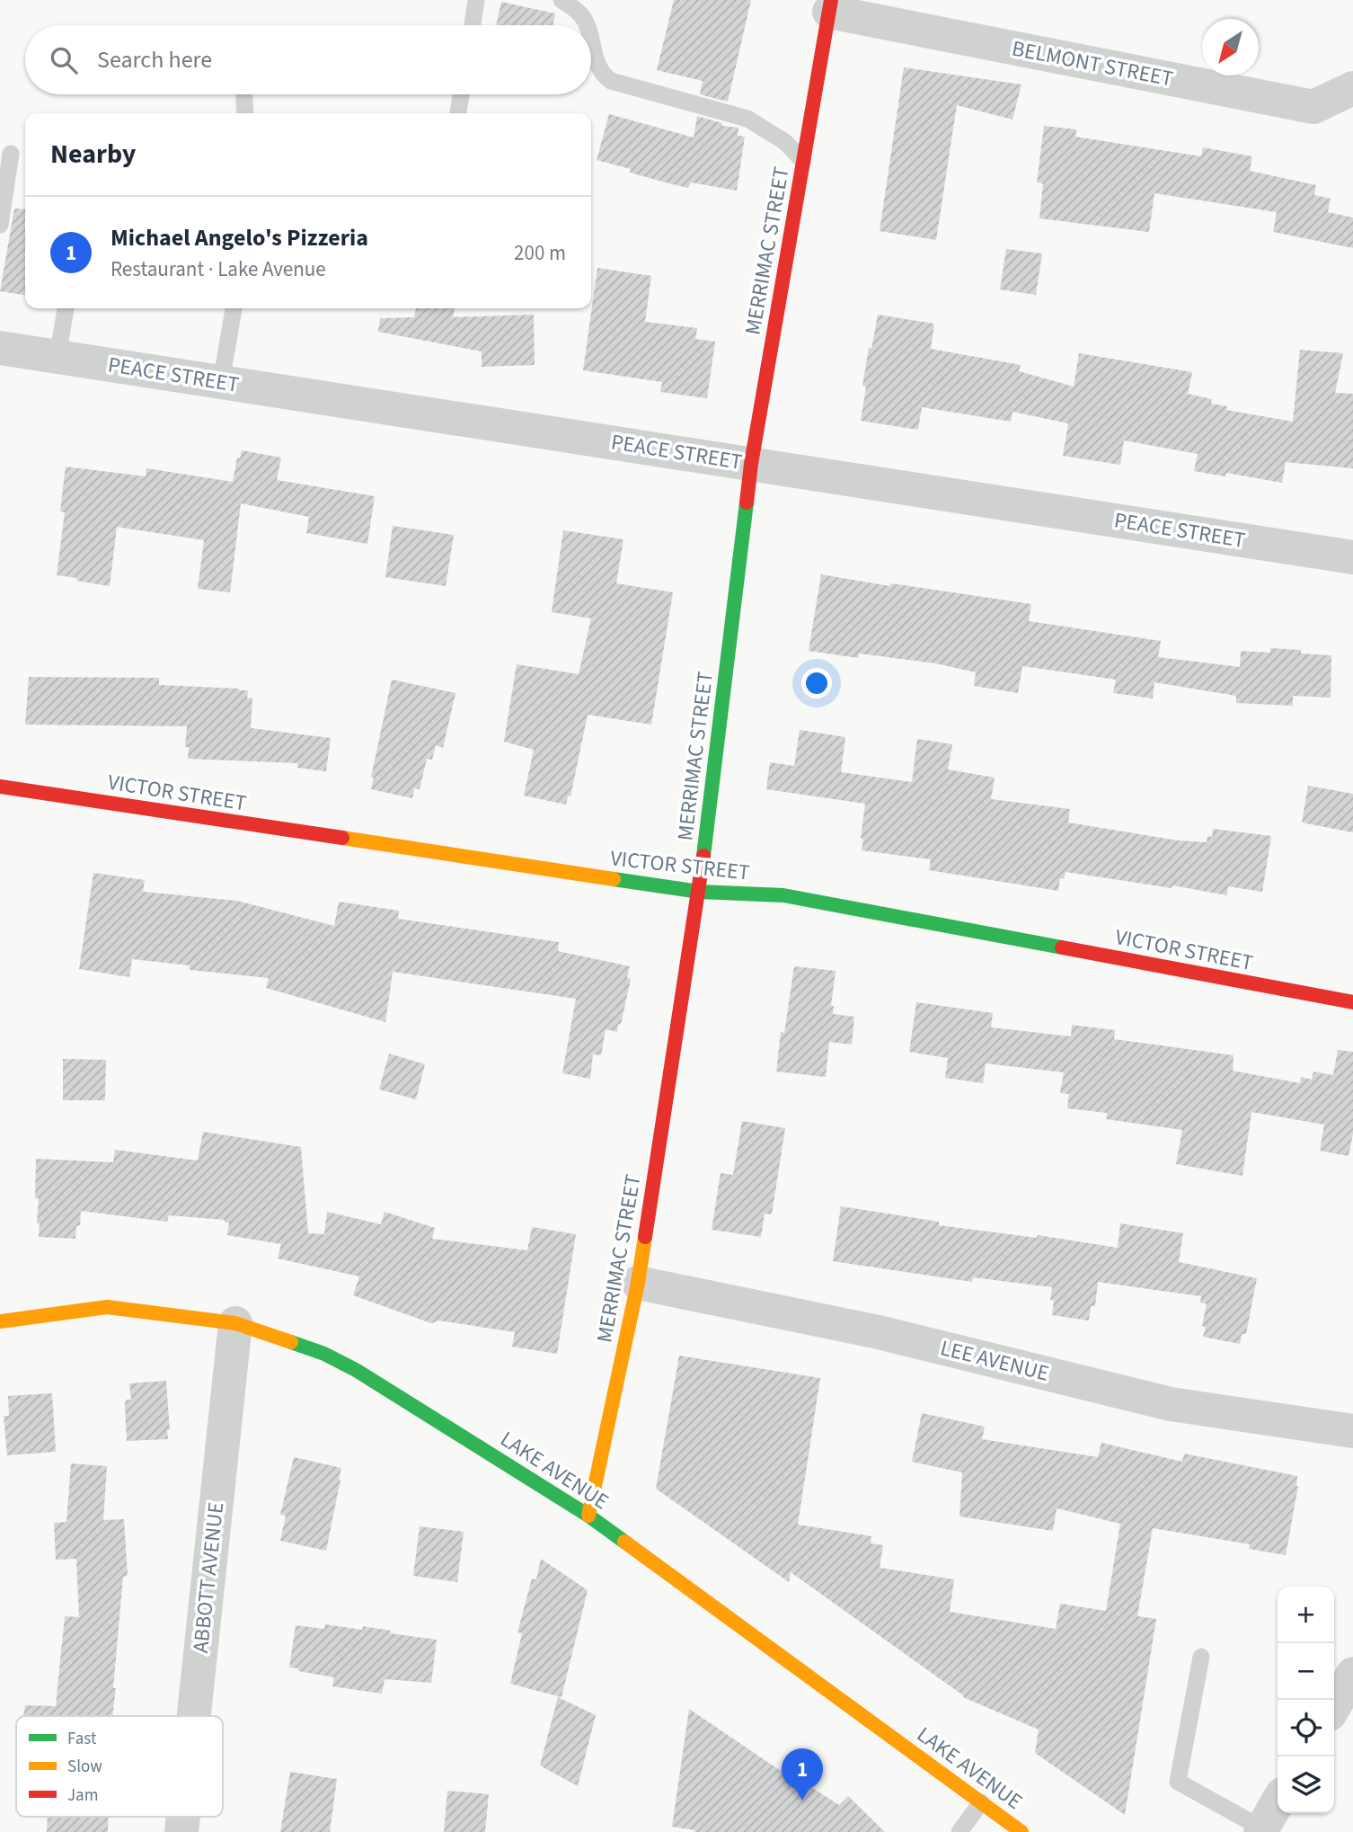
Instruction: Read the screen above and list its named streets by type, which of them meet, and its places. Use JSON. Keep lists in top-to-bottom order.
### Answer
{
  "streets": {
    "street": [
      "BELMONT STREET",
      "MERRIMAC STREET",
      "PEACE STREET",
      "VICTOR STREET",
      "LEE AVENUE",
      "LAKE AVENUE",
      "ABBOTT AVENUE"
    ]
  },
  "crossings": [
    ["BELMONT STREET", "MERRIMAC STREET"],
    ["MERRIMAC STREET", "PEACE STREET"],
    ["MERRIMAC STREET", "VICTOR STREET"],
    ["MERRIMAC STREET", "LEE AVENUE"],
    ["MERRIMAC STREET", "LAKE AVENUE"],
    ["LAKE AVENUE", "ABBOTT AVENUE"]
  ],
  "legend": ["Fast", "Slow", "Jam"],
  "north": "bottom left",
  "page": {
    "search": "Search here",
    "heading": "Nearby",
    "list": [
      {
        "mark": "1",
        "name": "Michael Angelo's Pizzeria",
        "note": "Restaurant · Lake Avenue",
        "value": "200 m"
      }
    ],
    "map_buttons": ["+", "−"],
    "pins": "1"
  }
}
